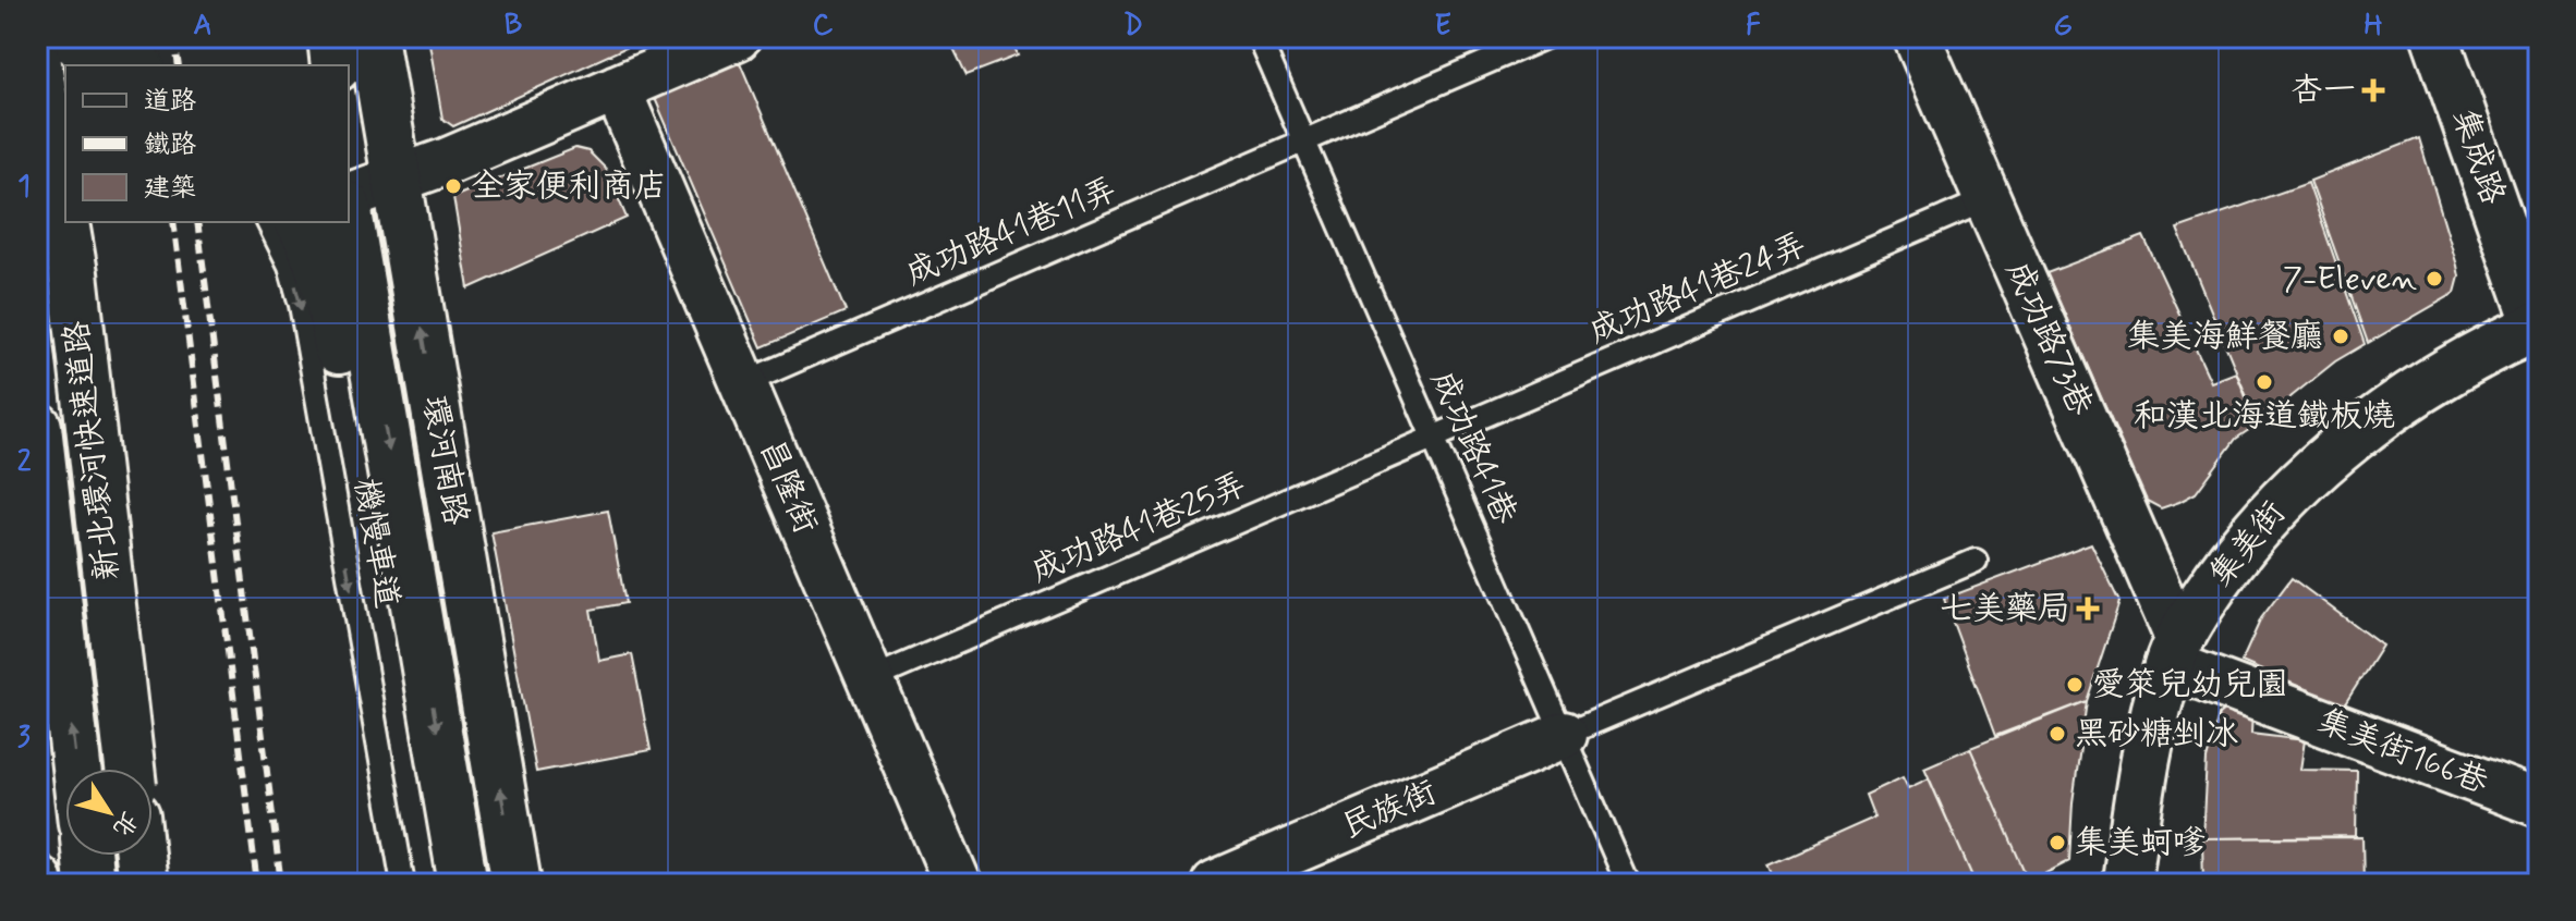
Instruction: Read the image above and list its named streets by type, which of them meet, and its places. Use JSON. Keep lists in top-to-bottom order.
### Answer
{
  "streets": {
    "main road": ["新北環河快速道路", "環河南路", "集美街"],
    "street": [
      "集成路",
      "成功路73巷",
      "昌隆街",
      "集美街166巷",
      "民族街"
    ],
    "lane": [
      "成功路41巷11弄",
      "成功路41巷24弄",
      "成功路41巷",
      "成功路41巷25弄",
      "機慢車道"
    ]
  },
  "crossings": [
    ["集成路", "集美街"],
    ["成功路41巷11弄", "成功路41巷"],
    ["成功路41巷11弄", "昌隆街"],
    ["成功路41巷24弄", "成功路73巷"],
    ["成功路41巷24弄", "成功路41巷"],
    ["成功路41巷24弄", "成功路41巷25弄"],
    ["成功路73巷", "集美街"],
    ["成功路73巷", "集美街166巷"],
    ["成功路41巷", "成功路41巷25弄"],
    ["成功路41巷", "民族街"],
    ["昌隆街", "成功路41巷25弄"],
    ["集美街", "集美街166巷"]
  ],
  "one_way": ["機慢車道"],
  "places": {
    "health": ["杏一", "七美藥局"],
    "other": [
      "全家便利商店",
      "7-Eleven",
      "集美海鮮餐廳",
      "和漢北海道鐵板燒",
      "愛箂兒幼兒園",
      "黑砂糖剉冰",
      "集美蚵嗲"
    ]
  },
  "legend": ["道路", "鐵路", "建築"],
  "north": "bottom right",
  "grid": {
    "columns": [
      "A",
      "B",
      "C",
      "D",
      "E",
      "F",
      "G",
      "H"
    ],
    "rows": ["1", "2", "3"]
  }
}
